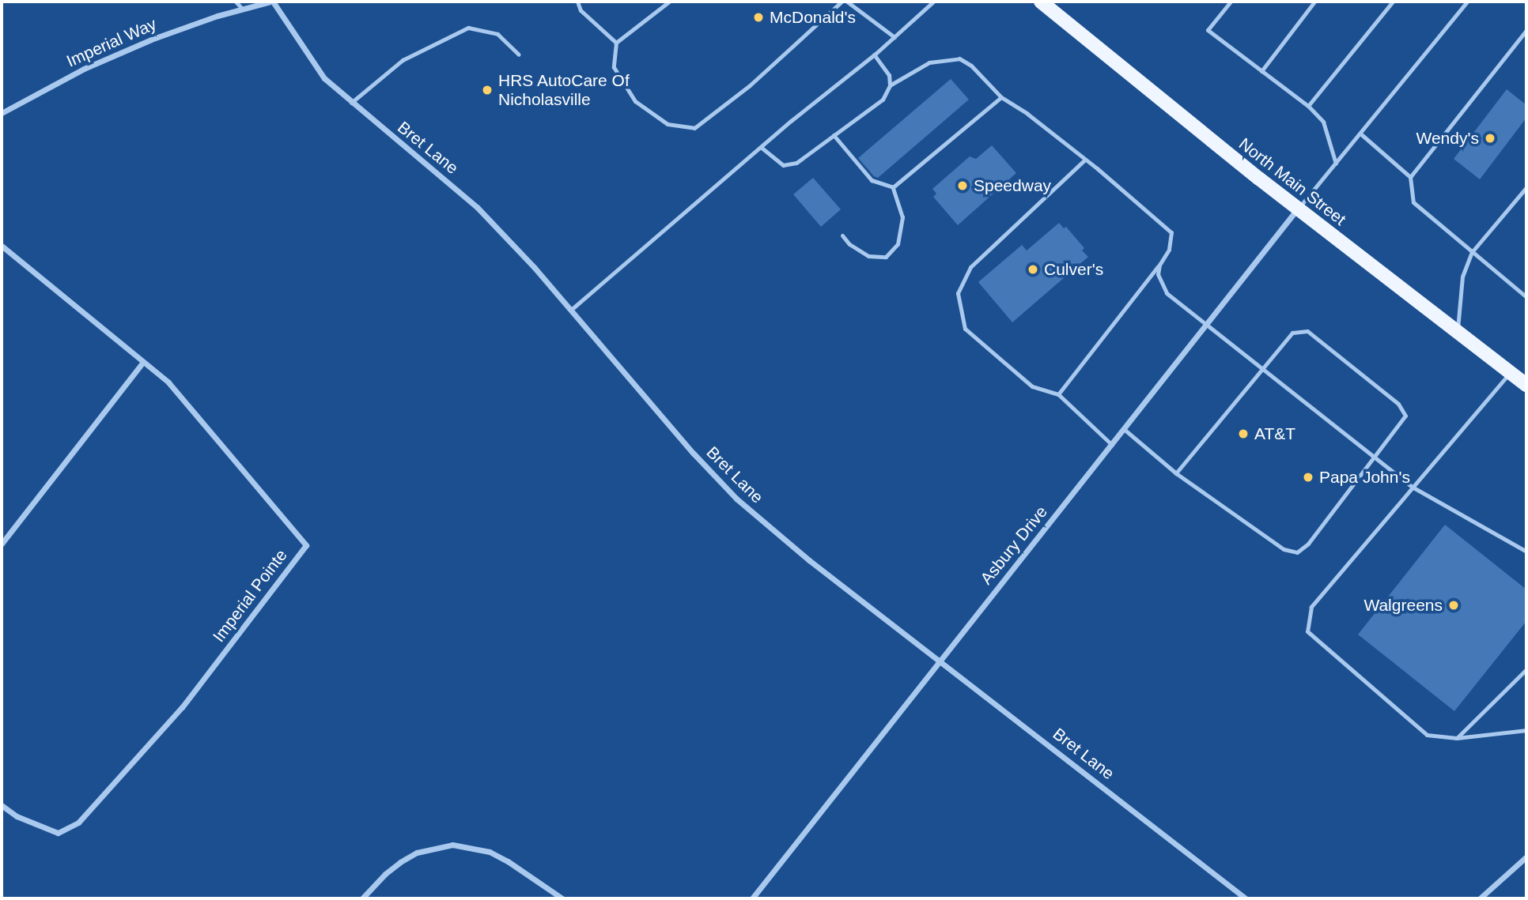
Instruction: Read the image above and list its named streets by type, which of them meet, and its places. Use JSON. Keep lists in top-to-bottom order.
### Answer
{
  "streets": {
    "main road": ["North Main Street"],
    "street": [
      "Imperial Way",
      "Bret Lane",
      "Asbury Drive",
      "Imperial Pointe"
    ]
  },
  "crossings": [
    ["Imperial Way", "Bret Lane"],
    ["Bret Lane", "Asbury Drive"],
    ["North Main Street", "Asbury Drive"]
  ],
  "places": [
    "McDonald's",
    "HRS AutoCare Of Nicholasville",
    "Wendy's",
    "Speedway",
    "Culver's",
    "AT&T",
    "Papa John's",
    "Walgreens"
  ]
}
